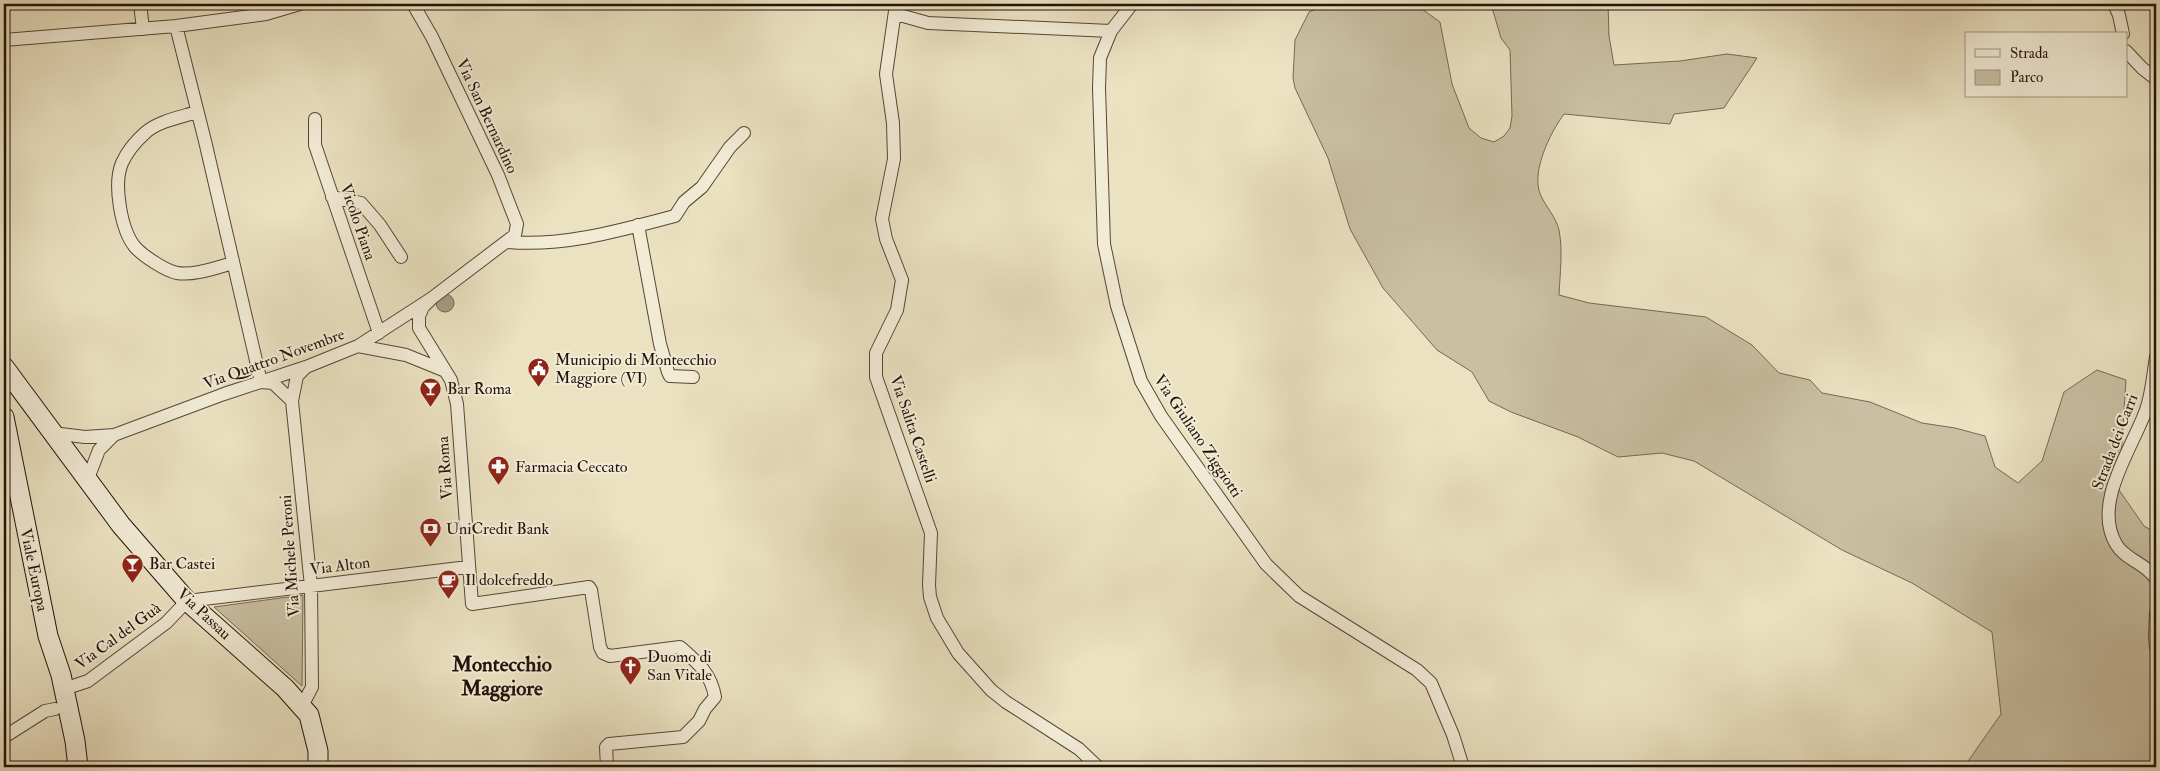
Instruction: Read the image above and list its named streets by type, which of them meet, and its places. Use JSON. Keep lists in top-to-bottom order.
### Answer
{
  "streets": {
    "street": [
      "Via San Bernardino",
      "Vicolo Piana",
      "Via Quattro Novembre",
      "Via Salita Castelli",
      "Via Giuliano Ziggiotti",
      "Strada dei Carri",
      "Via Roma",
      "Via Michele Peroni",
      "Via Alton",
      "Viale Europa",
      "Via Passau",
      "Via Cal del Guà"
    ]
  },
  "crossings": [
    ["Via San Bernardino", "Via Quattro Novembre"],
    ["Vicolo Piana", "Via Quattro Novembre"],
    ["Via Quattro Novembre", "Via Roma"],
    ["Via Quattro Novembre", "Via Michele Peroni"],
    ["Via Quattro Novembre", "Via Passau"],
    ["Via Salita Castelli", "Via Giuliano Ziggiotti"],
    ["Via Roma", "Via Alton"],
    ["Via Michele Peroni", "Via Alton"],
    ["Via Michele Peroni", "Via Passau"],
    ["Via Alton", "Via Passau"],
    ["Via Alton", "Via Cal del Guà"],
    ["Viale Europa", "Via Cal del Guà"],
    ["Via Passau", "Via Cal del Guà"]
  ],
  "districts": ["Montecchio Maggiore"],
  "places": {
    "public building": ["Municipio di Montecchio Maggiore (VI)"],
    "bar": ["Bar Roma", "Bar Castei"],
    "pharmacy": ["Farmacia Ceccato"],
    "bank": ["UniCredit Bank"],
    "cafe": ["Il dolcefreddo"],
    "church": ["Duomo di San Vitale"]
  },
  "legend": ["Strada", "Parco"]
}
